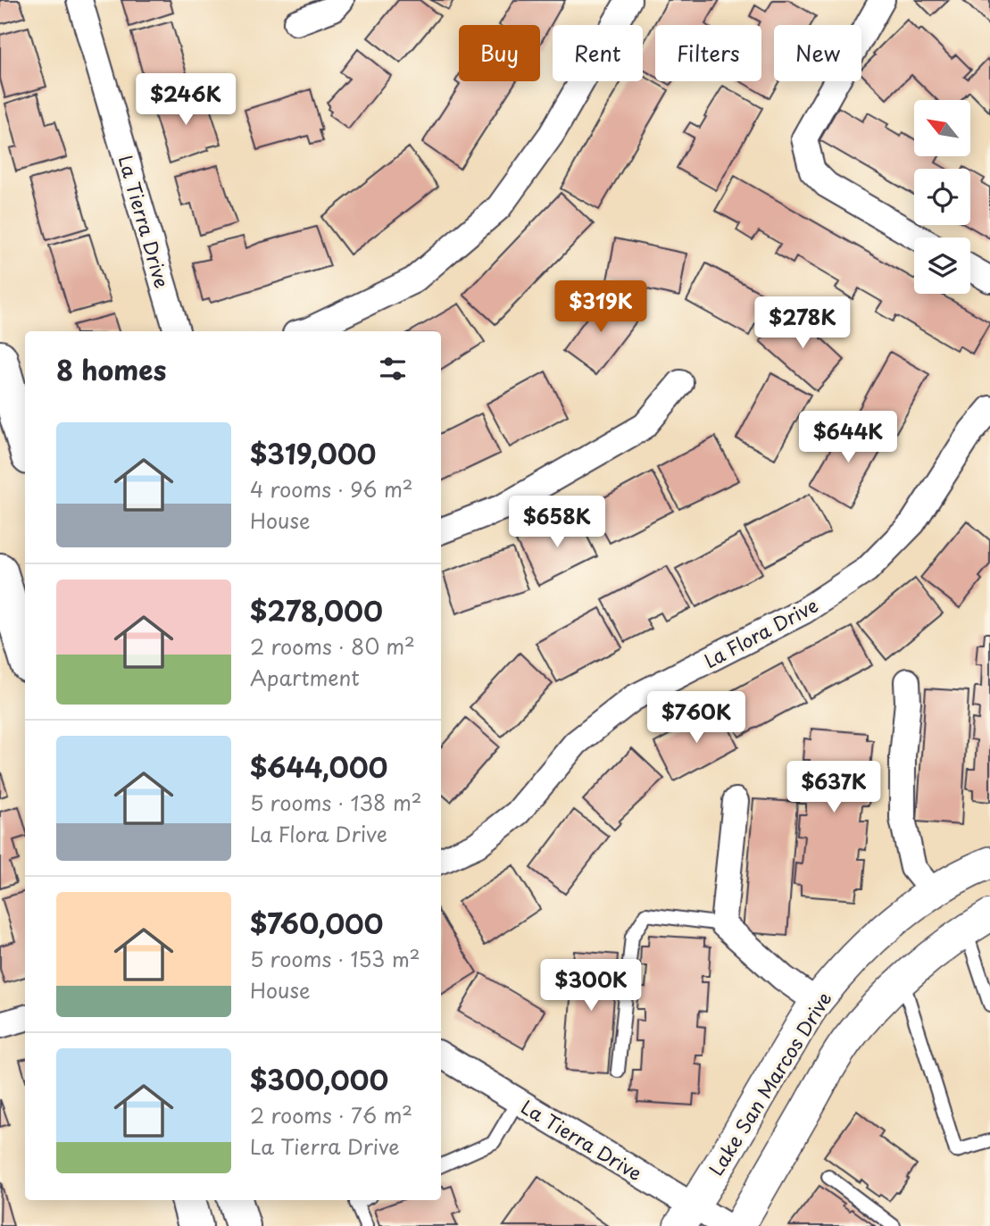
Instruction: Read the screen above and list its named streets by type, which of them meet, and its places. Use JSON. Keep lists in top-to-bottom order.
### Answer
{
  "streets": {
    "street": ["La Tierra Drive", "La Flora Drive", "Lake San Marcos Drive"]
  },
  "crossings": [
    ["La Tierra Drive", "Lake San Marcos Drive"]
  ],
  "north": "top left",
  "page": {
    "chip": [
      "Buy",
      "Rent",
      "Filters",
      "New"
    ],
    "price": [
      "$246K",
      "$319K",
      "$278K",
      "$644K",
      "$658K",
      "$760K",
      "$637K",
      "$300K"
    ],
    "heading": "8 homes",
    "list": [
      {
        "name": "$319,000",
        "note": "4 rooms · 96 m² · House"
      },
      {
        "name": "$278,000",
        "note": "2 rooms · 80 m² · Apartment"
      },
      {
        "name": "$644,000",
        "note": "5 rooms · 138 m² · La Flora Drive"
      },
      {
        "name": "$760,000",
        "note": "5 rooms · 153 m² · House"
      },
      {
        "name": "$300,000",
        "note": "2 rooms · 76 m² · La Tierra Drive"
      }
    ]
  }
}
